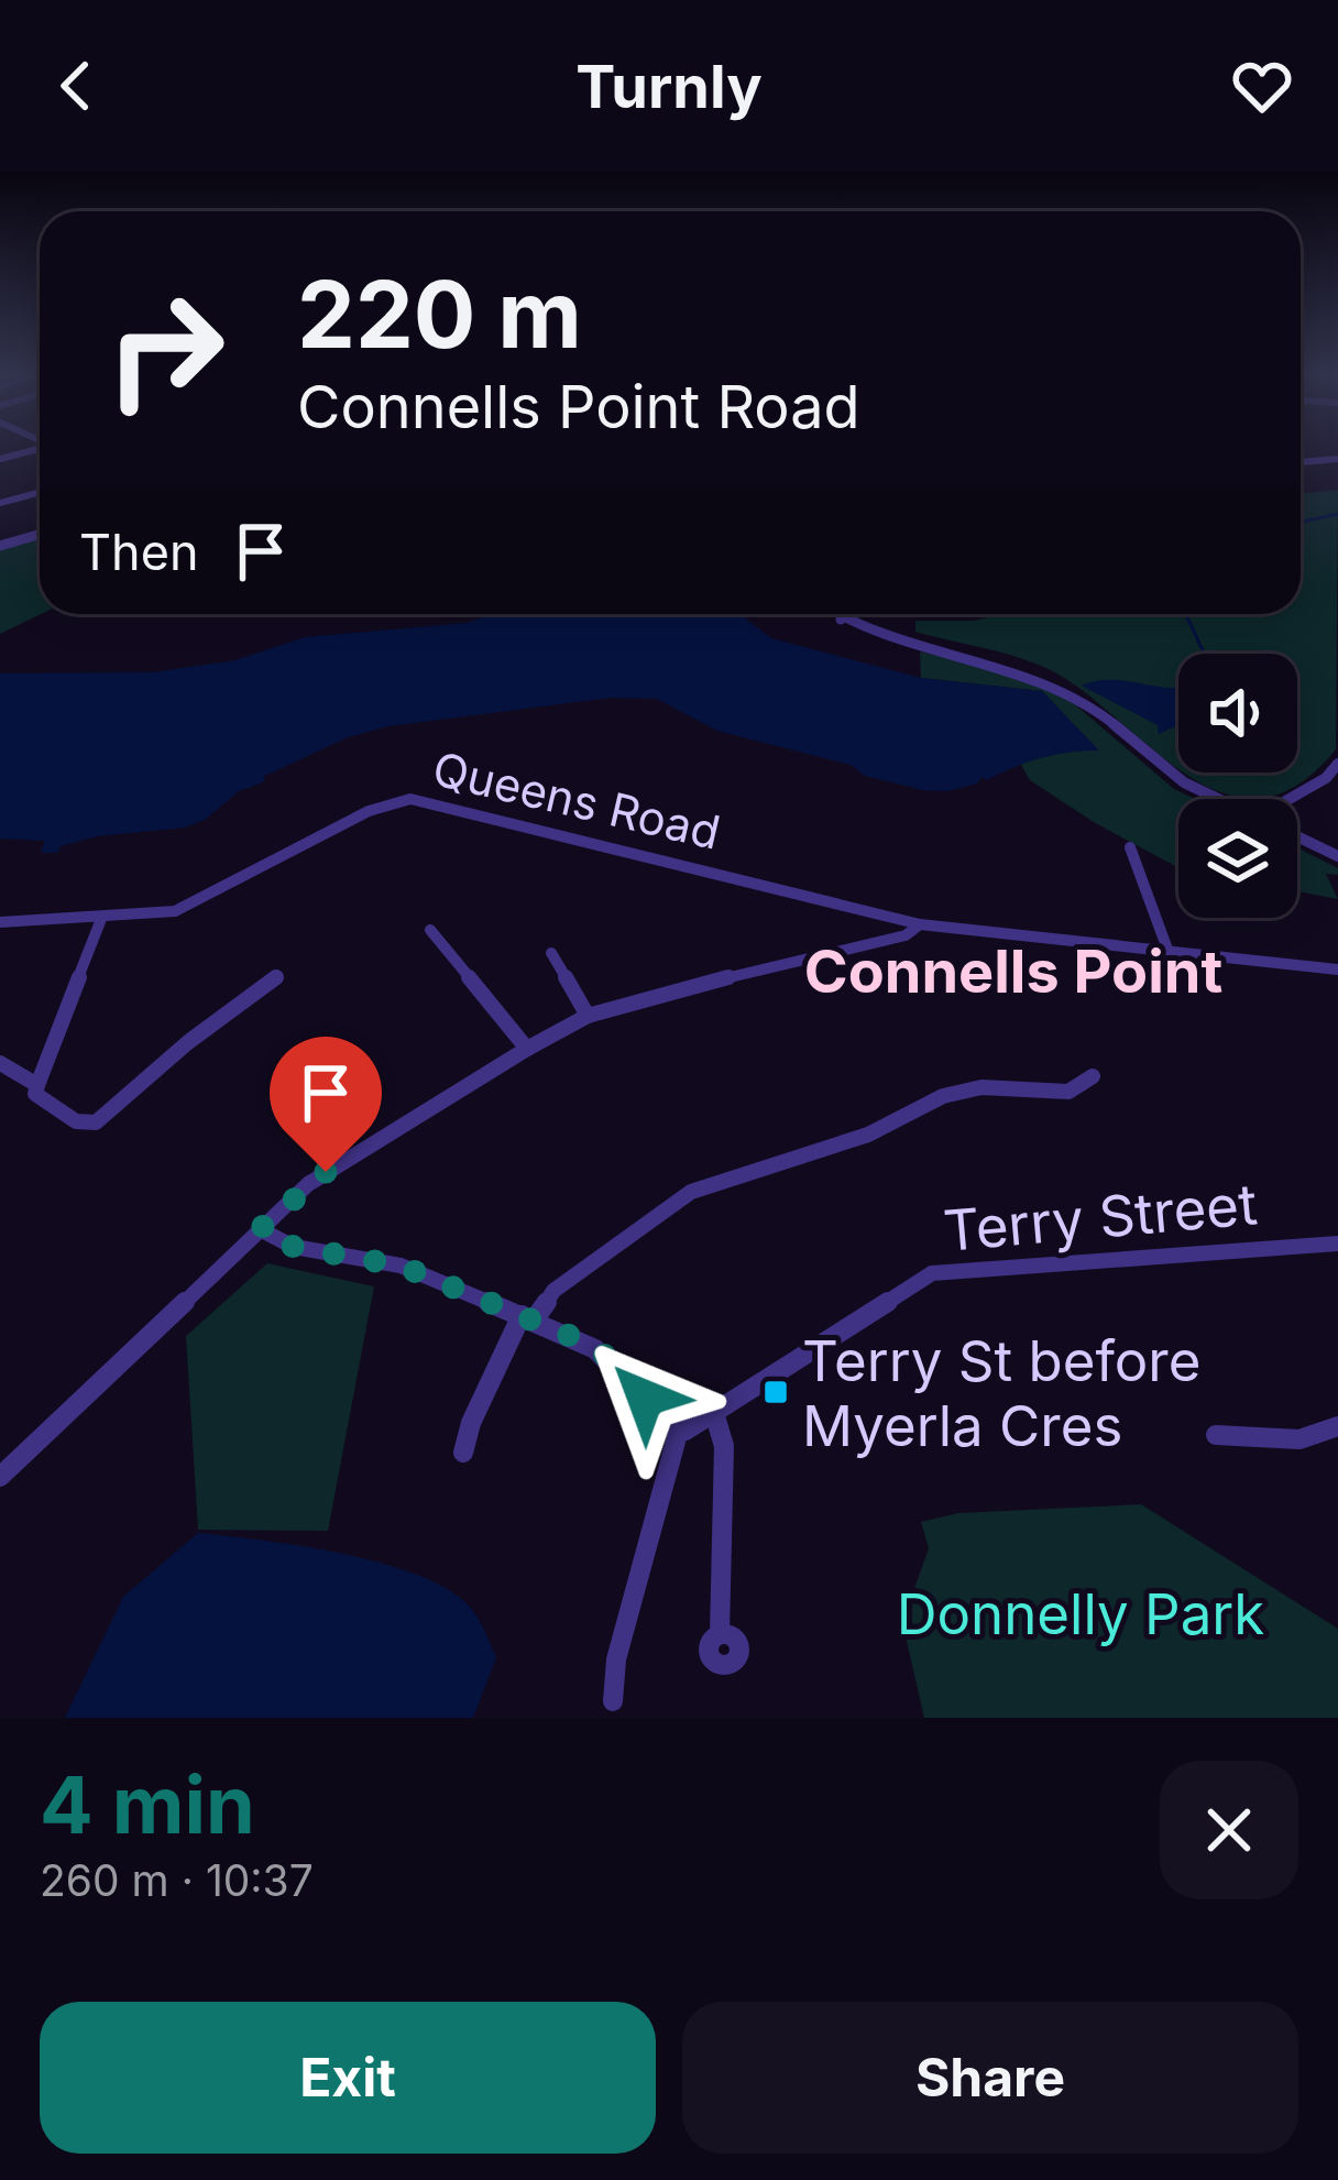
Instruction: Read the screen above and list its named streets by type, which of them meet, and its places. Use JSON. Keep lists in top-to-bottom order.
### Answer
{
  "streets": {
    "street": ["Queens Road", "Terry Street"]
  },
  "districts": ["Connells Point"],
  "parks": ["Donnelly Park"],
  "places": {
    "transit": ["Terry St before Myerla Cres"]
  },
  "page": {
    "header": "Turnly",
    "turn": ["220 m", "Connells Point Road"],
    "then": "Then",
    "heading": ["4 min", "260 m · 10:37"],
    "buttons": ["Exit", "Share"]
  }
}
